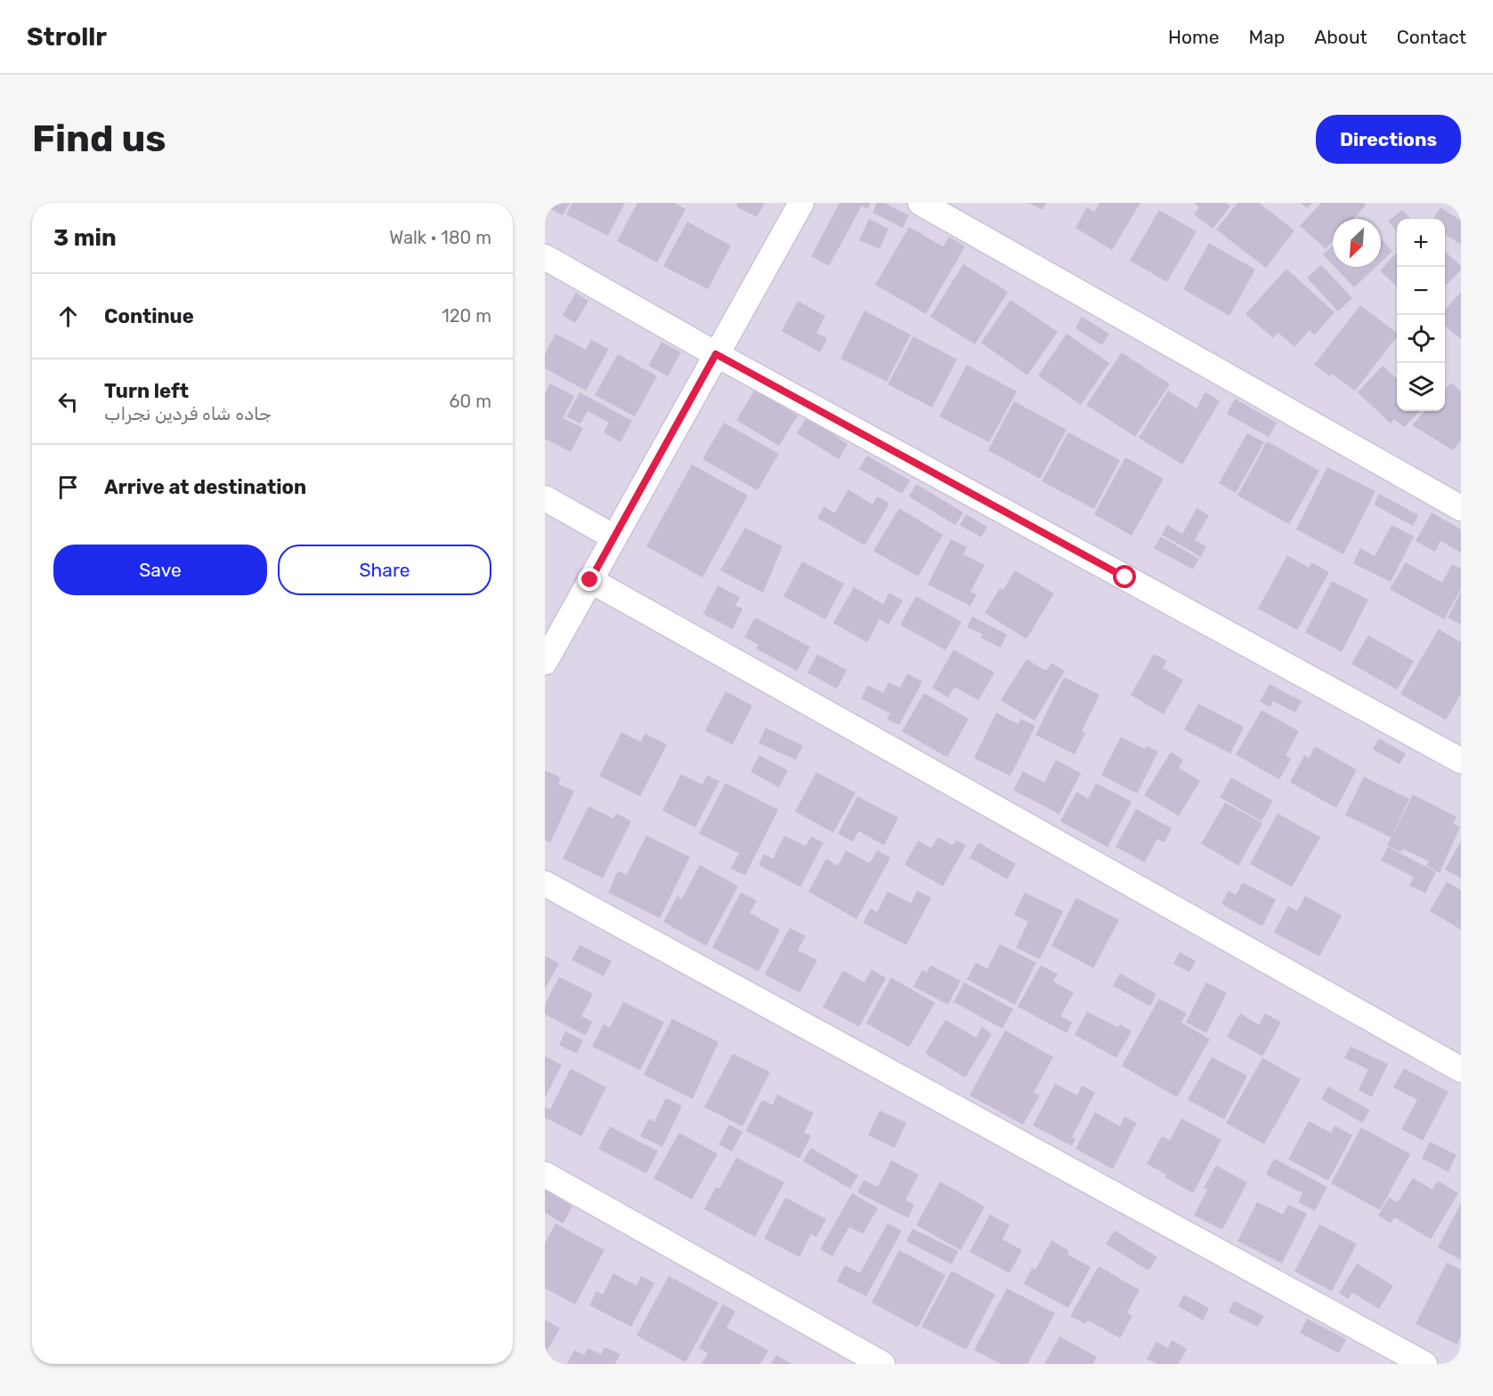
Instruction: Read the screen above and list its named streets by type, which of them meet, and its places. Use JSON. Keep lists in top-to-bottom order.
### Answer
{
  "north": "bottom left",
  "page": {
    "header": "Strollr",
    "nav": [
      "Home",
      "Map",
      "About",
      "Contact"
    ],
    "buttons": [
      "Directions",
      ["Save", "Share"]
    ],
    "title": "Find us",
    "heading": ["3 min", "Walk · 180 m"],
    "map_buttons": ["+", "−"],
    "list": [
      ["Continue", "120 m"],
      ["Turn left", "جاده شاه فردین نجراب", "60 m"],
      "Arrive at destination"
    ]
  }
}
